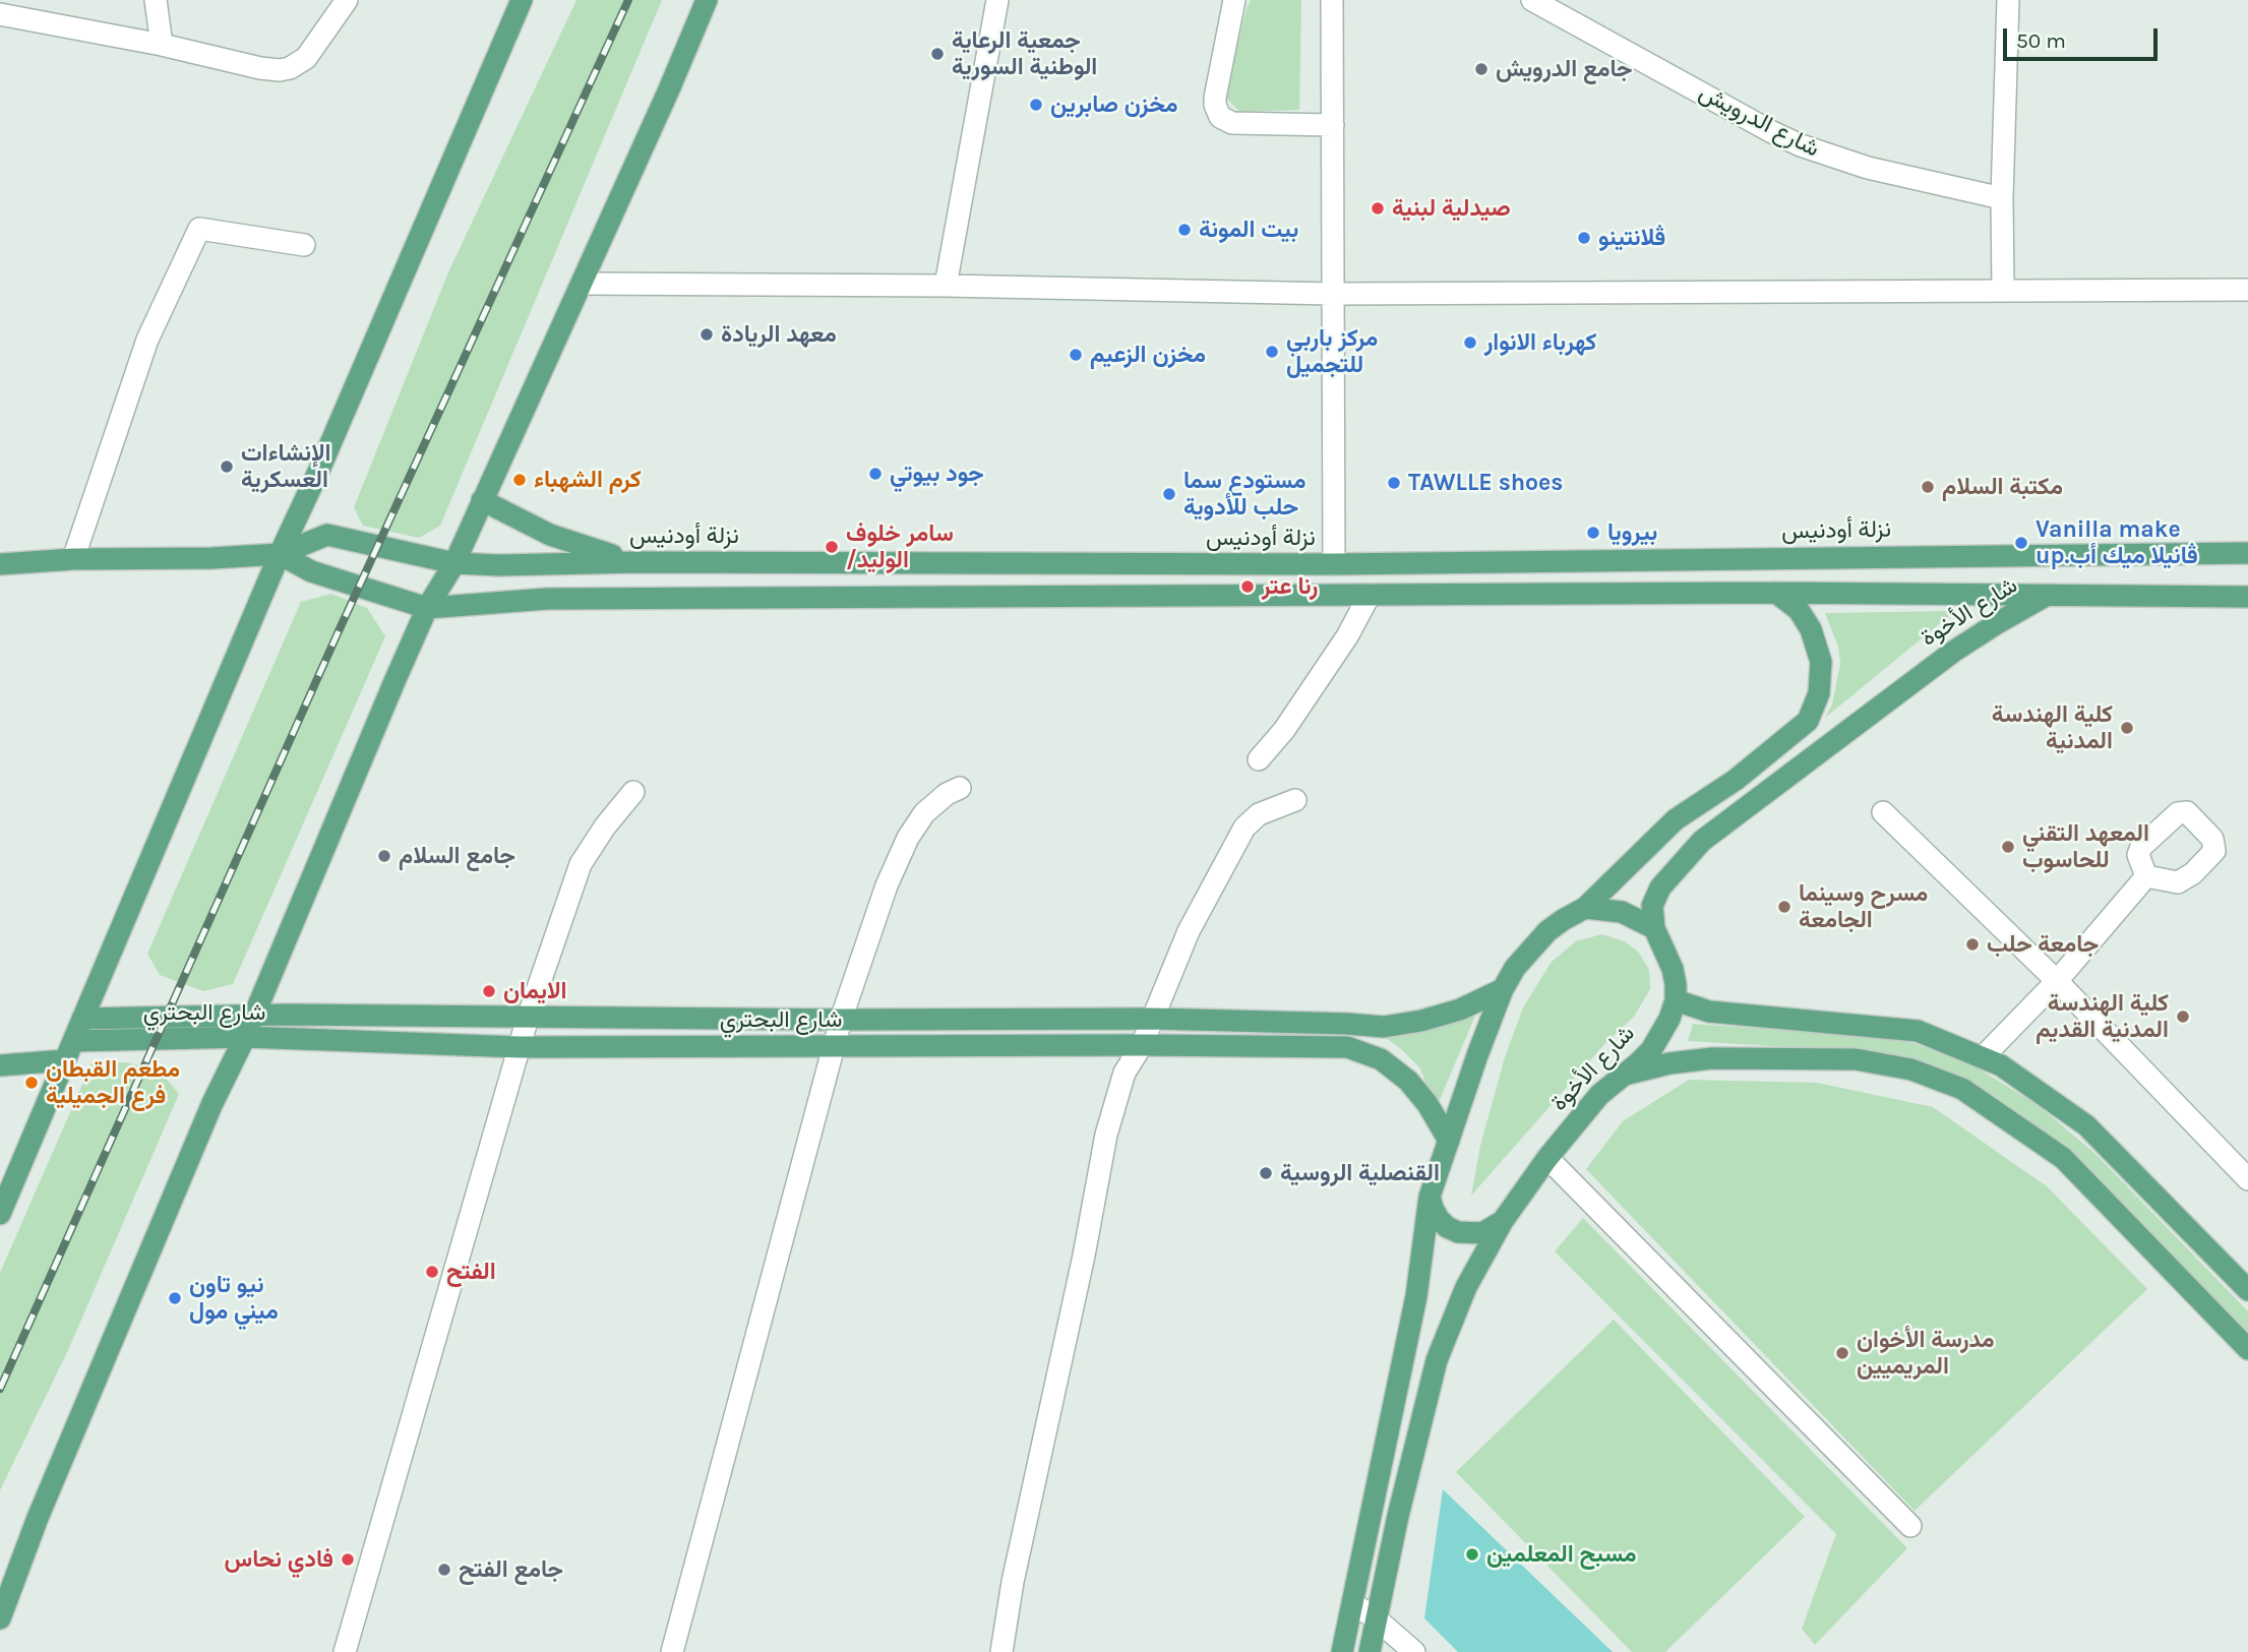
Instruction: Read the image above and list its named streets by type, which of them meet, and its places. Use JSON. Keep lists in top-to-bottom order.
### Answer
{
  "streets": {
    "main road": ["نزلة أودنيس", "شارع الأخوة", "شارع البحتري"],
    "street": ["شارع الدرويش"]
  },
  "places": [
    "جمعية الرعاية الوطنية السورية",
    "جامع الدرويش",
    "مخزن صابرين",
    "صيدلية لبنية",
    "بيت المونة",
    "ڤلانتينو",
    "معهد الريادة",
    "كهرباء الانوار",
    "مركز باربي للتجميل",
    "مخزن الزعيم",
    "الإنشاءات العسكرية",
    "جود بيوتي",
    "كرم الشهباء",
    "TAWLLE shoes",
    "مكتبة السلام",
    "مستودع سما حلب للأدوية",
    "بيرويا",
    "Vanilla make up.ڤانيلا ميك أب",
    "سامر خلوف /الوليد",
    "رنا عتر",
    "كلية الهندسة المدنية",
    "المعهد التقني للحاسوب",
    "جامع السلام",
    "مسرح وسينما الجامعة",
    "جامعة حلب",
    "الايمان",
    "كلية الهندسة المدنية القديم",
    "مطعم القبطان فرع الجميلية",
    "القنصلية الروسية",
    "الفتح",
    "نيو تاون ميني مول",
    "مدرسة الأخوان المريميين",
    "مسبح المعلمين",
    "فادي نحاس",
    "جامع الفتح"
  ],
  "scale_bar": "50 m"
}
